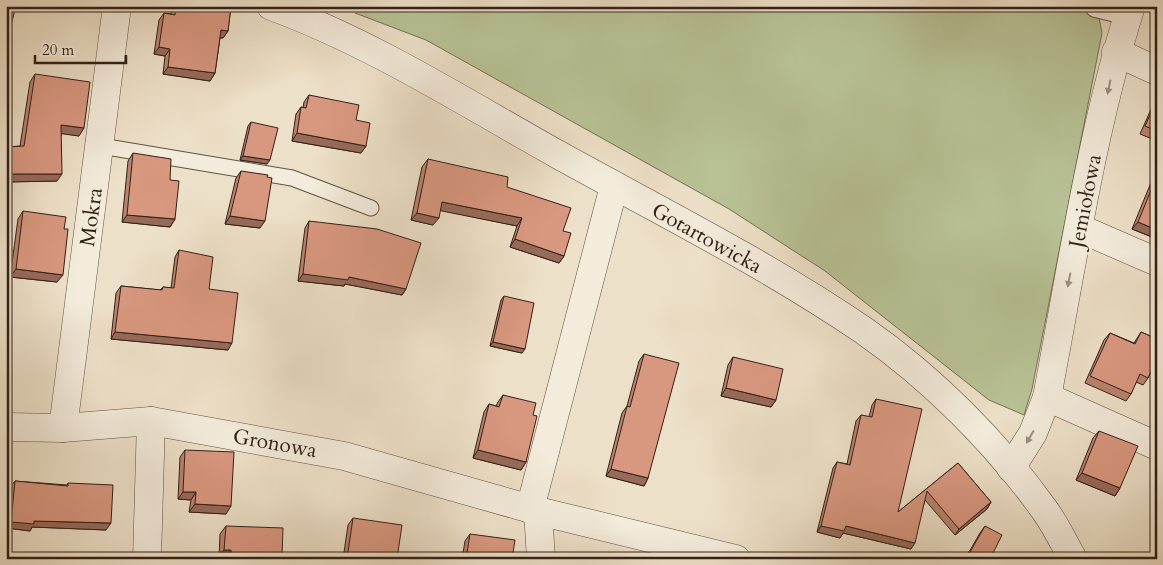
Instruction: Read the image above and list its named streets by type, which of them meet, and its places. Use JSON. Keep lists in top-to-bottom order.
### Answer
{
  "streets": {
    "street": [
      "Jemiołowa",
      "Mokra",
      "Gotartowicka",
      "Gronowa"
    ]
  },
  "crossings": [
    ["Jemiołowa", "Gotartowicka"],
    ["Mokra", "Gronowa"]
  ],
  "one_way": ["Jemiołowa"],
  "scale_bar": "20 m"
}
